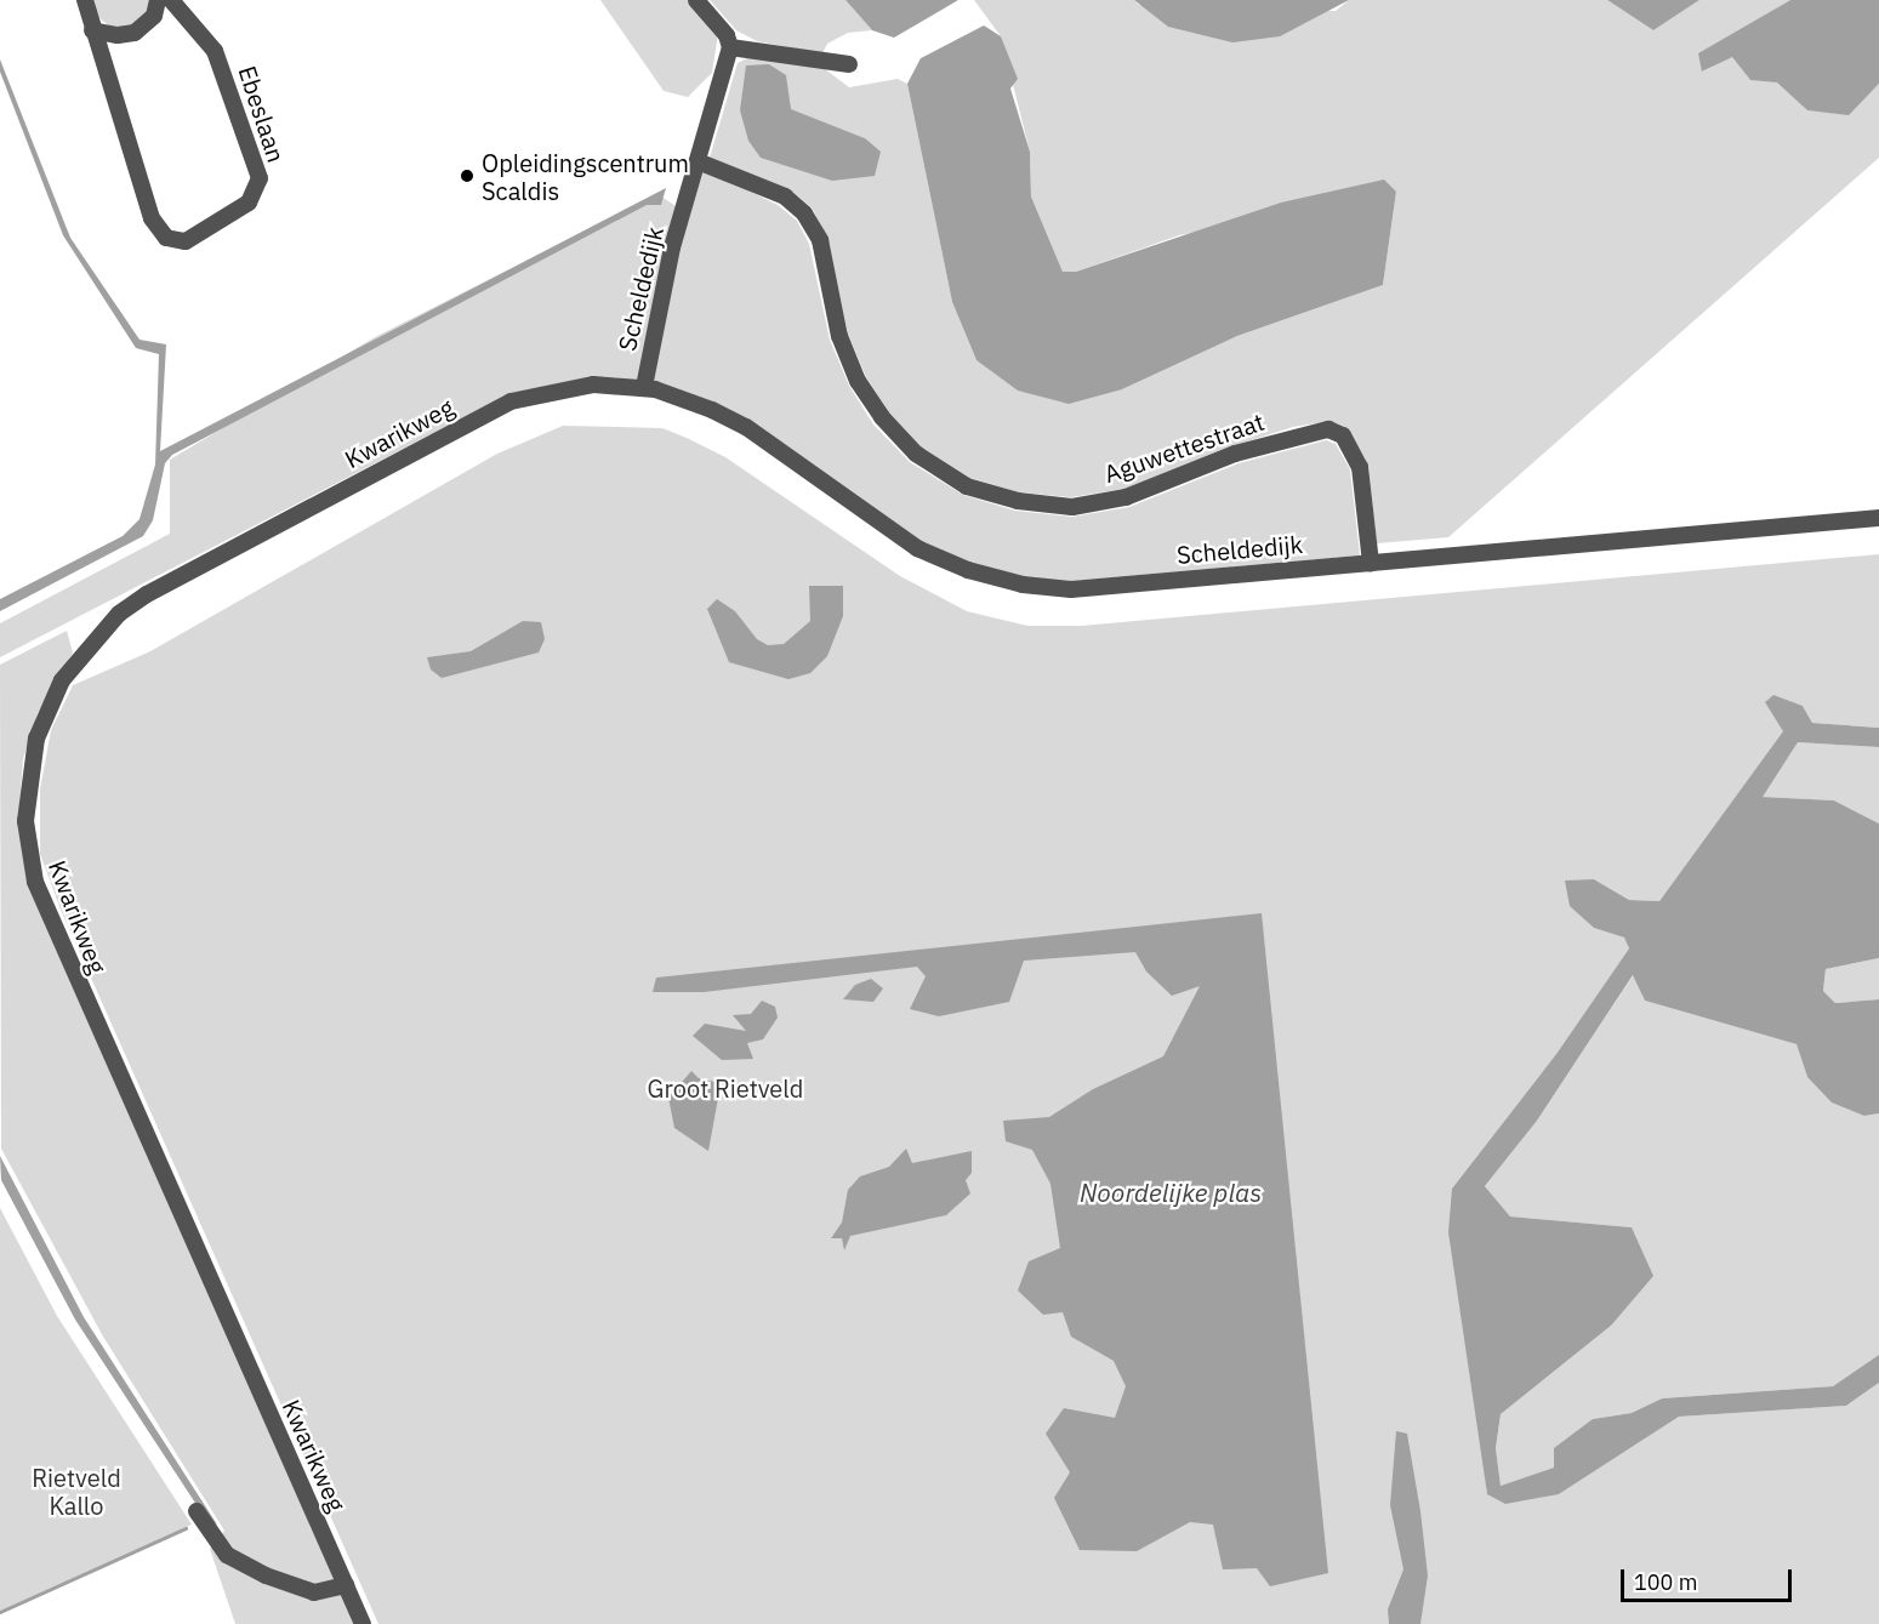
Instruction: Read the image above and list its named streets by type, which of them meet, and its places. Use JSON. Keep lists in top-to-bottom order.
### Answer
{
  "streets": {
    "street": [
      "Ebeslaan",
      "Scheldedijk",
      "Kwarikweg",
      "Aguwettestraat"
    ]
  },
  "crossings": [
    ["Scheldedijk", "Kwarikweg"],
    ["Scheldedijk", "Aguwettestraat"]
  ],
  "water": ["Noordelijke plas"],
  "parks": ["Groot Rietveld", "Rietveld Kallo"],
  "places": ["Opleidingscentrum Scaldis"],
  "scale_bar": "100 m"
}
